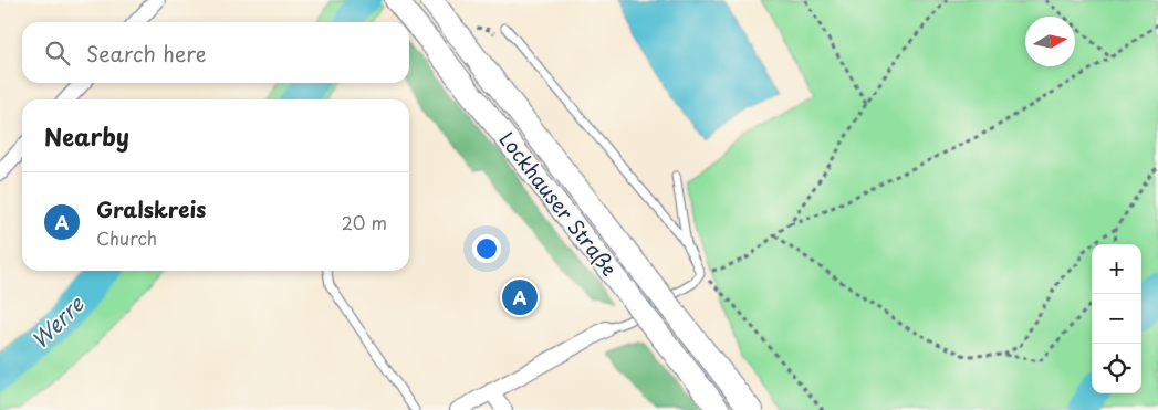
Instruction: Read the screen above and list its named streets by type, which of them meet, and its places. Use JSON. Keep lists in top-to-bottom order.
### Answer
{
  "streets": {
    "main road": ["Lockhauser Straße"]
  },
  "water": ["Werre"],
  "north": "right",
  "page": {
    "search": "Search here",
    "heading": "Nearby",
    "list": [
      {
        "mark": "A",
        "name": "Gralskreis",
        "note": "Church",
        "value": "20 m"
      }
    ],
    "map_buttons": ["+", "−"],
    "pins": "A"
  }
}
